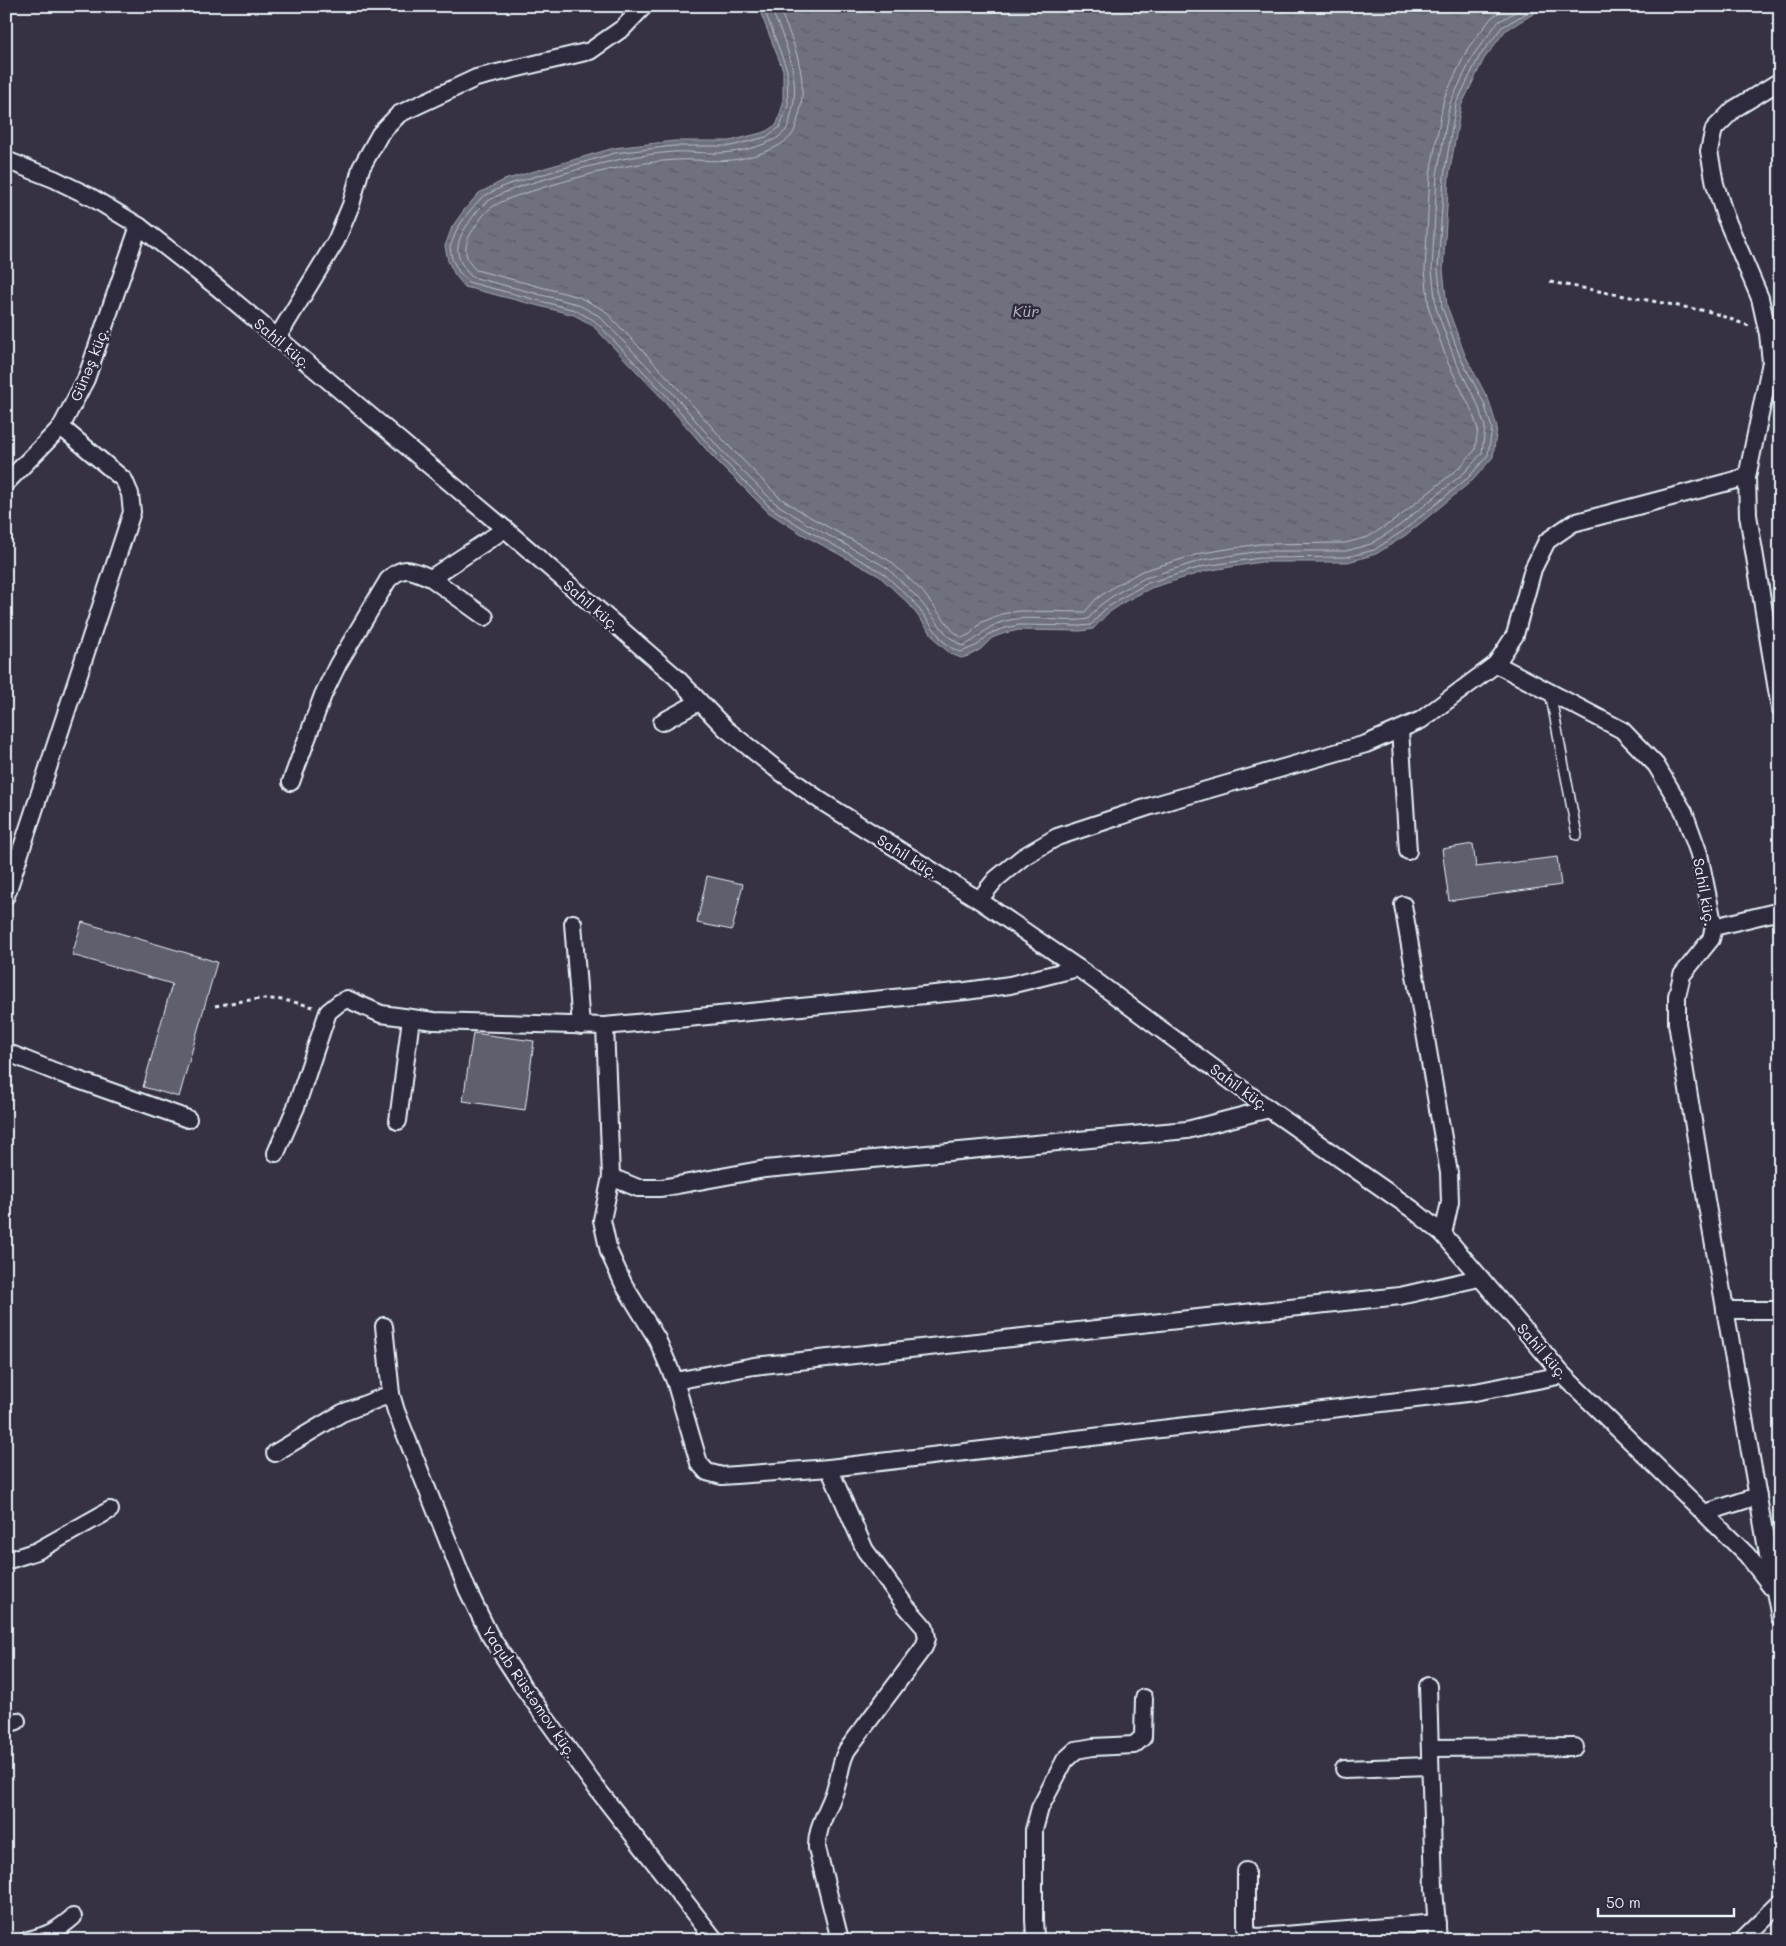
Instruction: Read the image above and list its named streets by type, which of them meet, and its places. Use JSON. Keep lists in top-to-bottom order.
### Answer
{
  "streets": {
    "street": ["Sahil küç.", "Günəş küç.", "Yaqub Rüstəmov küç."]
  },
  "crossings": [
    ["Sahil küç.", "Günəş küç."]
  ],
  "water": ["Kür"],
  "scale_bar": "50 m"
}
